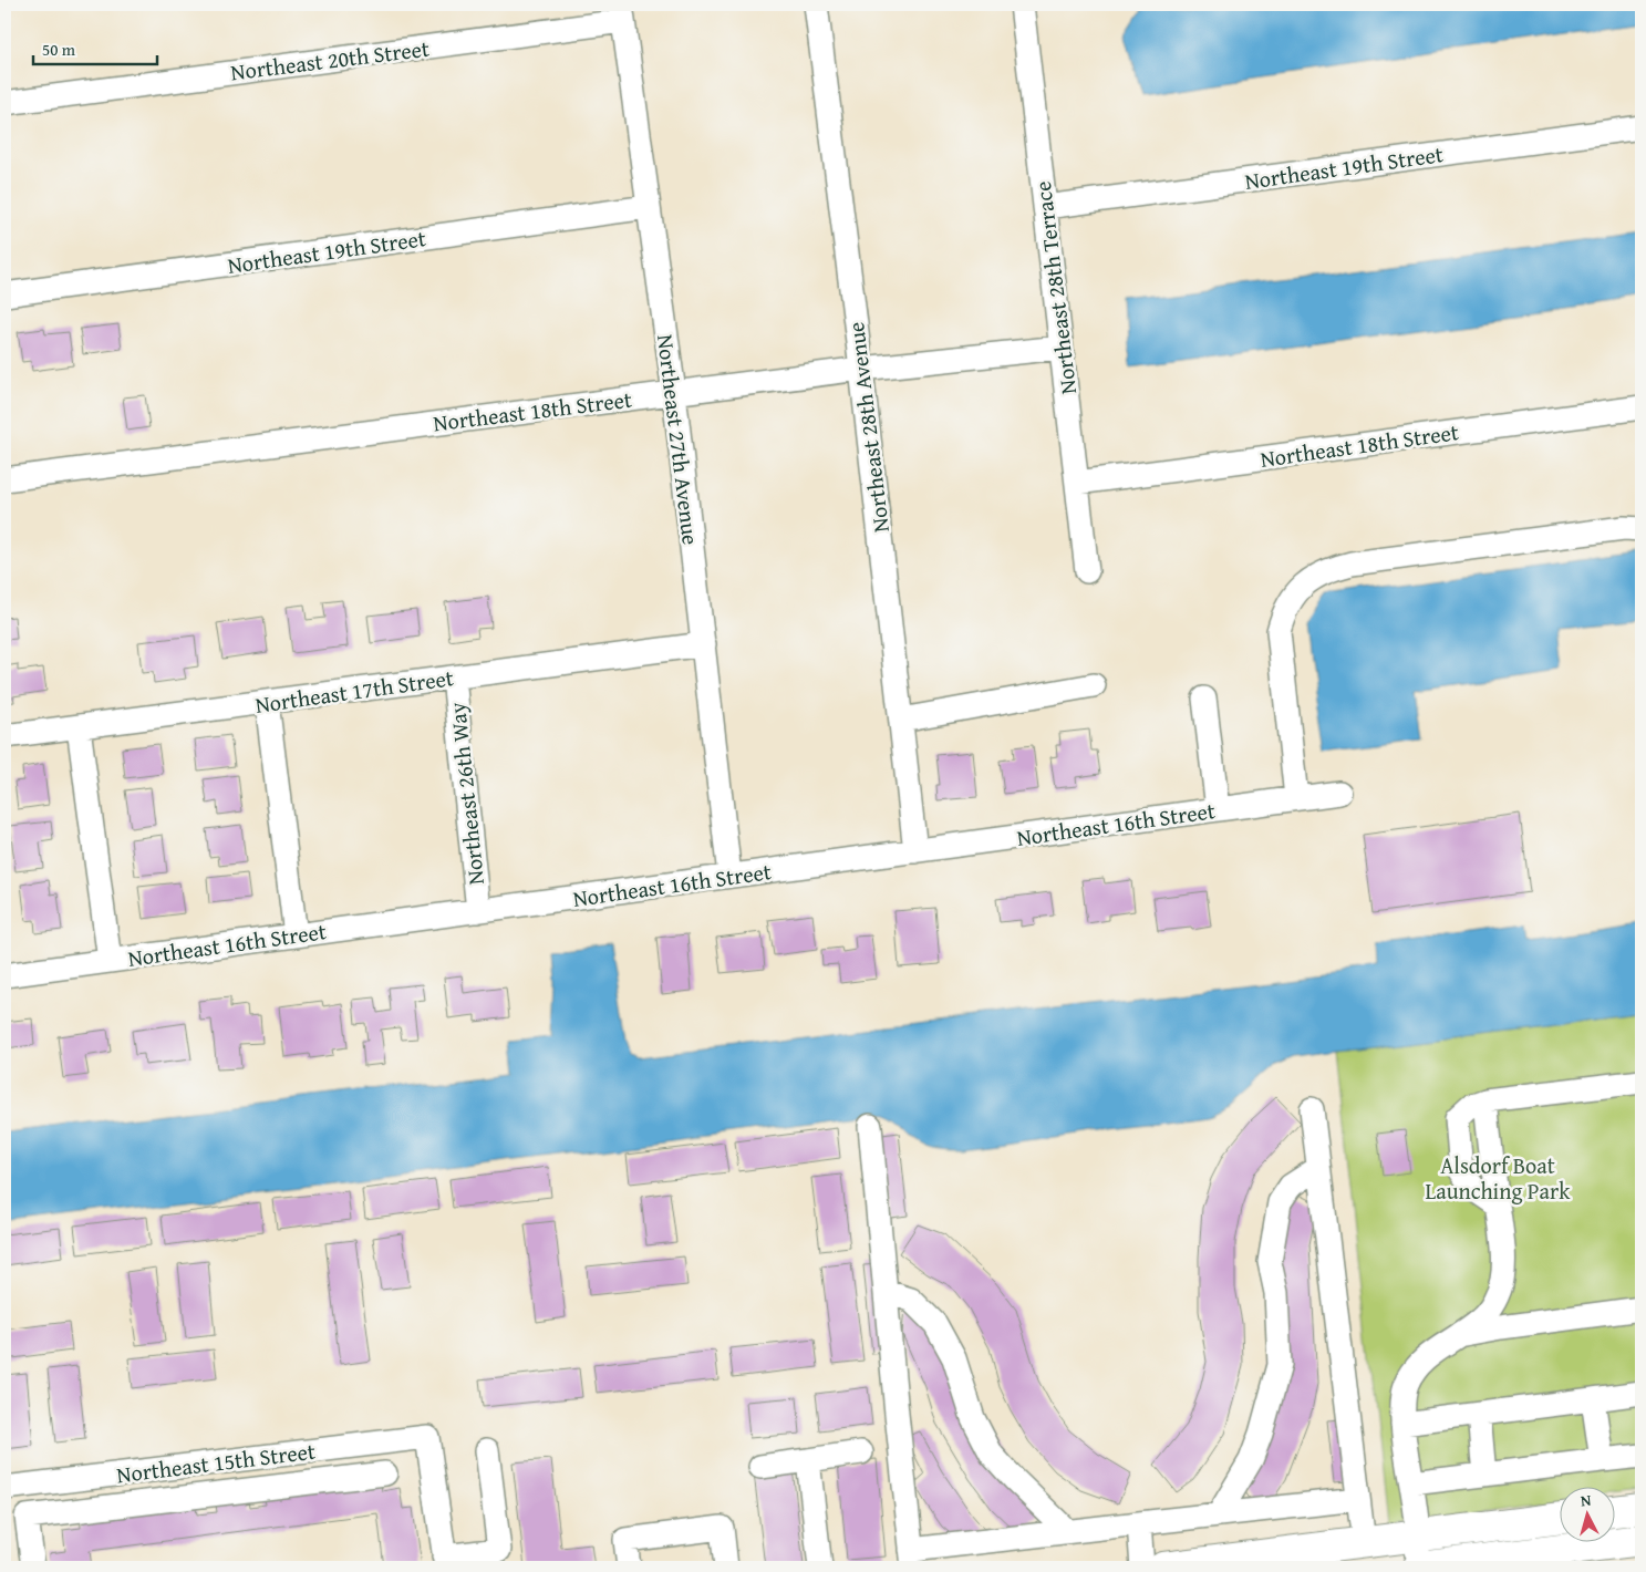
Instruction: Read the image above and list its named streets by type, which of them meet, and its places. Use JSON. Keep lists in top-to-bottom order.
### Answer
{
  "streets": {
    "street": [
      "Northeast 20th Street",
      "Northeast 19th Street",
      "Northeast 28th Terrace",
      "Northeast 18th Street",
      "Northeast 28th Avenue",
      "Northeast 27th Avenue",
      "Northeast 17th Street",
      "Northeast 26th Way",
      "Northeast 16th Street",
      "Northeast 15th Street"
    ]
  },
  "crossings": [
    ["Northeast 20th Street", "Northeast 27th Avenue"],
    ["Northeast 19th Street", "Northeast 28th Terrace"],
    ["Northeast 19th Street", "Northeast 27th Avenue"],
    ["Northeast 28th Terrace", "Northeast 18th Street"],
    ["Northeast 18th Street", "Northeast 28th Avenue"],
    ["Northeast 18th Street", "Northeast 27th Avenue"],
    ["Northeast 28th Avenue", "Northeast 16th Street"],
    ["Northeast 27th Avenue", "Northeast 17th Street"],
    ["Northeast 27th Avenue", "Northeast 16th Street"],
    ["Northeast 17th Street", "Northeast 26th Way"],
    ["Northeast 26th Way", "Northeast 16th Street"]
  ],
  "parks": ["Alsdorf Boat Launching Park"],
  "scale_bar": "50 m",
  "north": "top"
}
